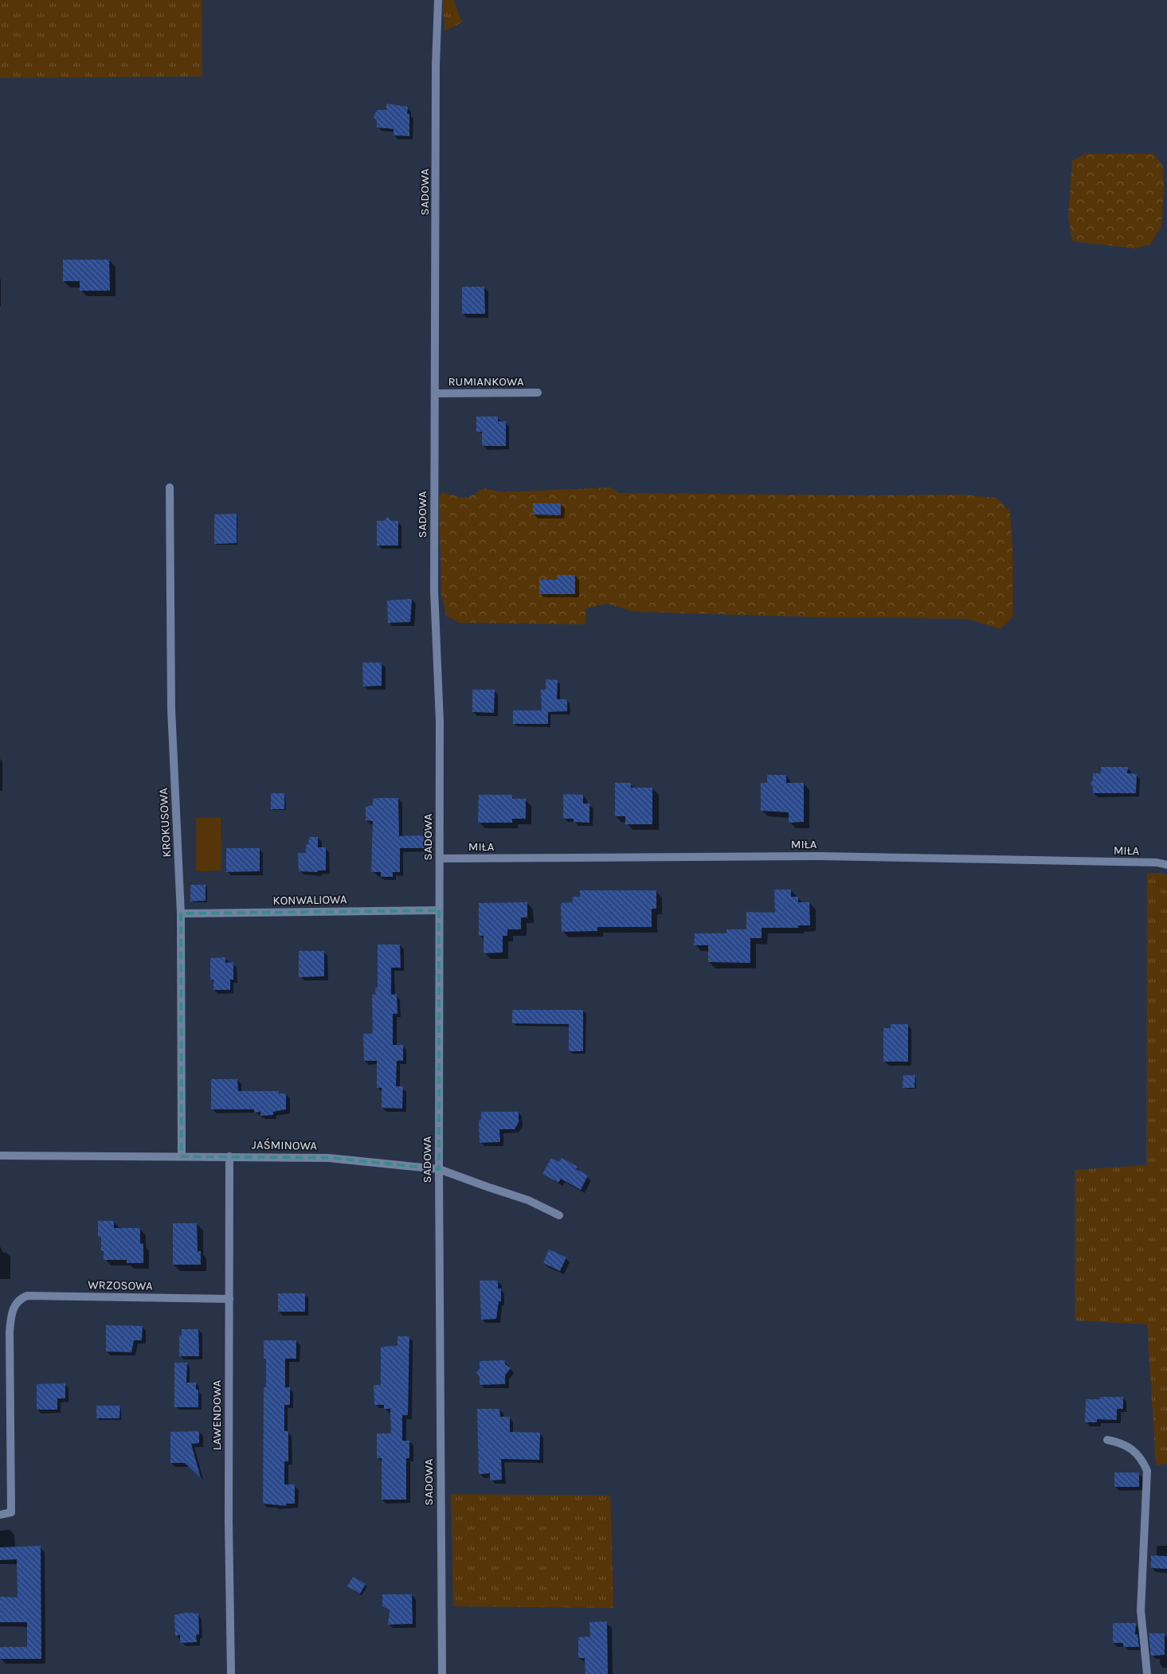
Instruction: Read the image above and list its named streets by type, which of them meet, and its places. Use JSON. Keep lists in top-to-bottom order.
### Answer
{
  "streets": {
    "street": [
      "SADOWA",
      "RUMIANKOWA",
      "KROKUSOWA",
      "MIŁA",
      "KONWALIOWA",
      "JAŚMINOWA",
      "WRZOSOWA",
      "LAWENDOWA"
    ]
  },
  "crossings": [
    ["SADOWA", "RUMIANKOWA"],
    ["SADOWA", "MIŁA"],
    ["SADOWA", "KONWALIOWA"],
    ["SADOWA", "JAŚMINOWA"],
    ["KROKUSOWA", "KONWALIOWA"],
    ["KROKUSOWA", "JAŚMINOWA"],
    ["JAŚMINOWA", "LAWENDOWA"],
    ["WRZOSOWA", "LAWENDOWA"]
  ]
}
